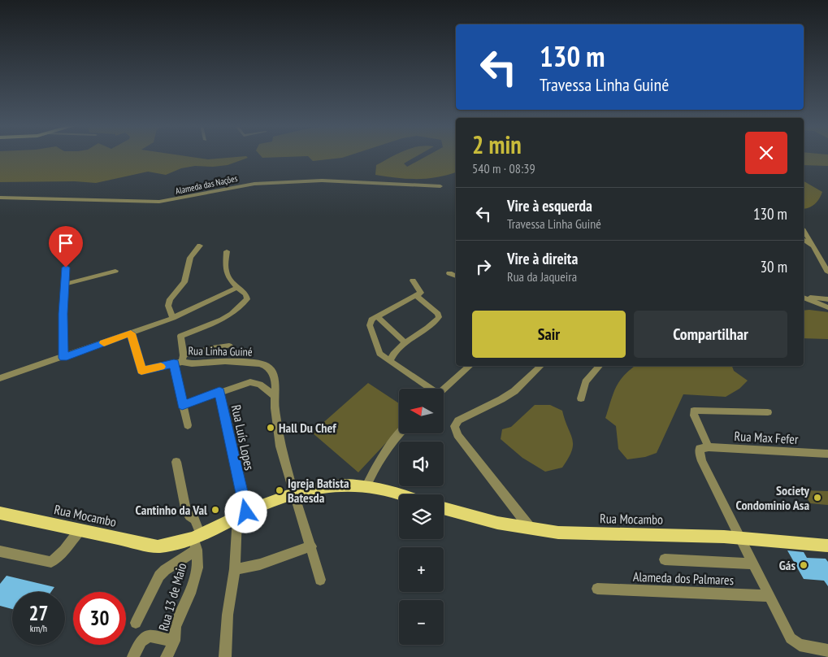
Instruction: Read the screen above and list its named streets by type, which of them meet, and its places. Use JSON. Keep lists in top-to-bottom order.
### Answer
{
  "streets": {
    "main road": ["Rua Mocambo"],
    "street": [
      "Alameda das Nações",
      "Rua Linha Guiné",
      "Rua Luís Lopes",
      "Rua Max Fefer",
      "Alameda dos Palmares",
      "Rua 13 de Maio"
    ]
  },
  "crossings": [
    ["Rua Linha Guiné", "Rua Mocambo"],
    ["Rua Luís Lopes", "Rua Mocambo"],
    ["Rua Mocambo", "Rua 13 de Maio"]
  ],
  "places": [
    "Hall Du Chef",
    "Igreja Batista Batesda",
    "Society Condominio Asa",
    "Cantinho da Val",
    "Gás"
  ],
  "north": "left",
  "page": {
    "turn": ["130 m", "Travessa Linha Guiné"],
    "heading": ["2 min", "540 m · 08:39"],
    "list": [
      {
        "name": "Vire à esquerda",
        "note": "Travessa Linha Guiné",
        "value": "130 m"
      },
      {
        "name": "Vire à direita",
        "note": "Rua da Jaqueira",
        "value": "30 m"
      }
    ],
    "buttons": ["Sair", "Compartilhar"],
    "map_buttons": ["+", "−"],
    "speed": "27 km/h",
    "limit": "30"
  }
}
